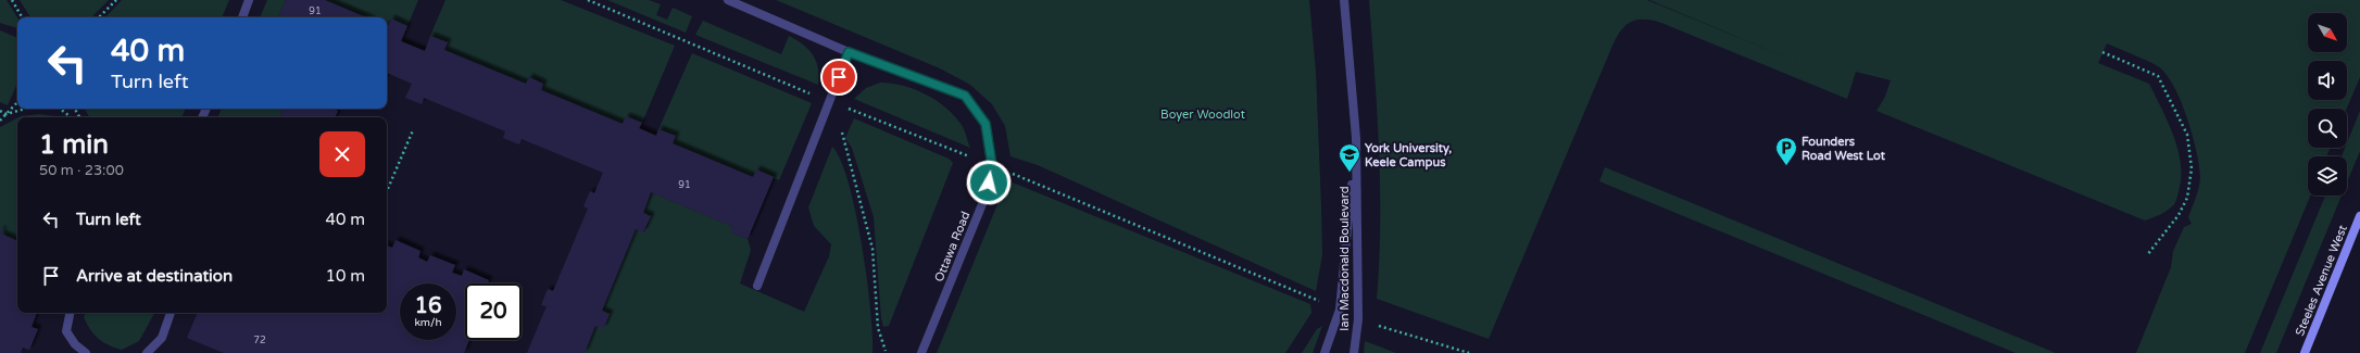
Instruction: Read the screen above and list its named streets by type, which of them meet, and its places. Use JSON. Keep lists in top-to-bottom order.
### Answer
{
  "streets": {
    "main road": ["Steeles Avenue West"],
    "street": ["Ottawa Road", "Ian Macdonald Boulevard"]
  },
  "parks": ["Boyer Woodlot"],
  "places": {
    "parking": ["Founders Road West Lot"],
    "school or university": ["York University, Keele Campus"]
  },
  "house_numbers": ["91", "91", "72"],
  "north": "bottom right",
  "page": {
    "turn": ["40 m", "Turn left"],
    "heading": ["1 min", "50 m · 23:00"],
    "list": [
      {
        "name": "Turn left",
        "value": "40 m"
      },
      {
        "name": "Arrive at destination",
        "value": "10 m"
      }
    ],
    "speed": "16 km/h",
    "limit": "20"
  }
}
